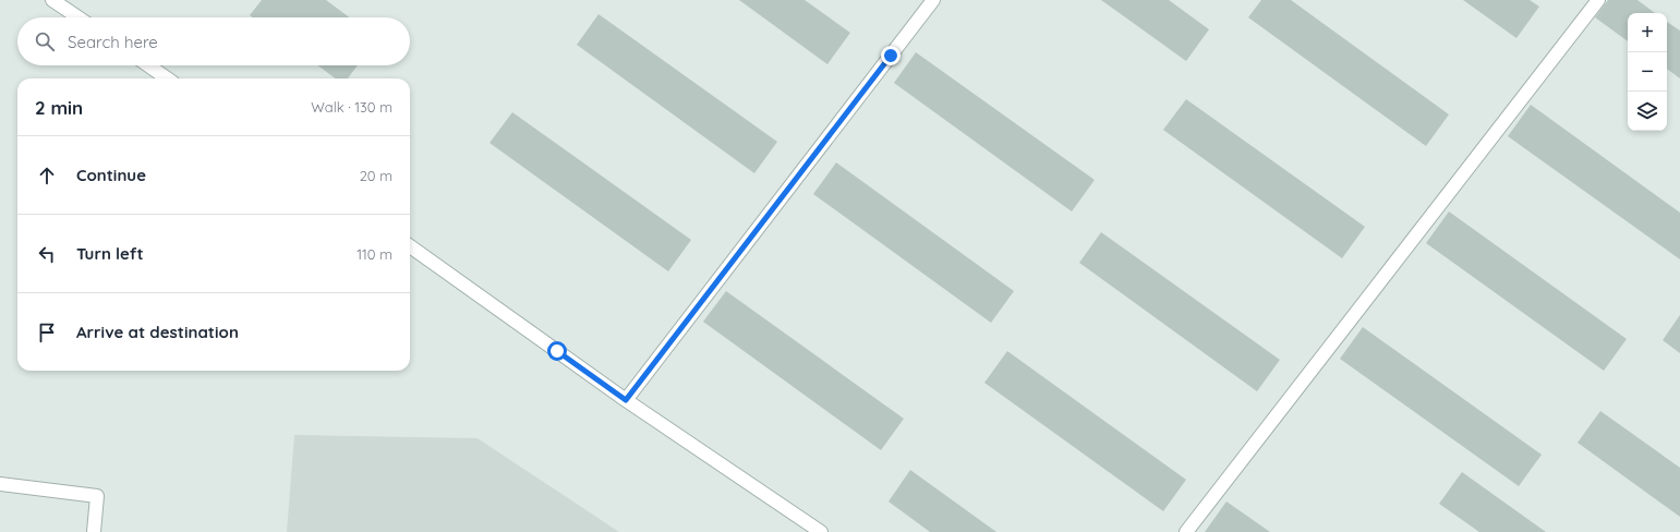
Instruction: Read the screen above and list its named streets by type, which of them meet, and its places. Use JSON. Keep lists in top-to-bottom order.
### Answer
{
  "page": {
    "map_buttons": ["+", "−"],
    "search": "Search here",
    "heading": ["2 min", "Walk · 130 m"],
    "list": [
      ["Continue", "20 m"],
      ["Turn left", "110 m"],
      "Arrive at destination"
    ]
  }
}
